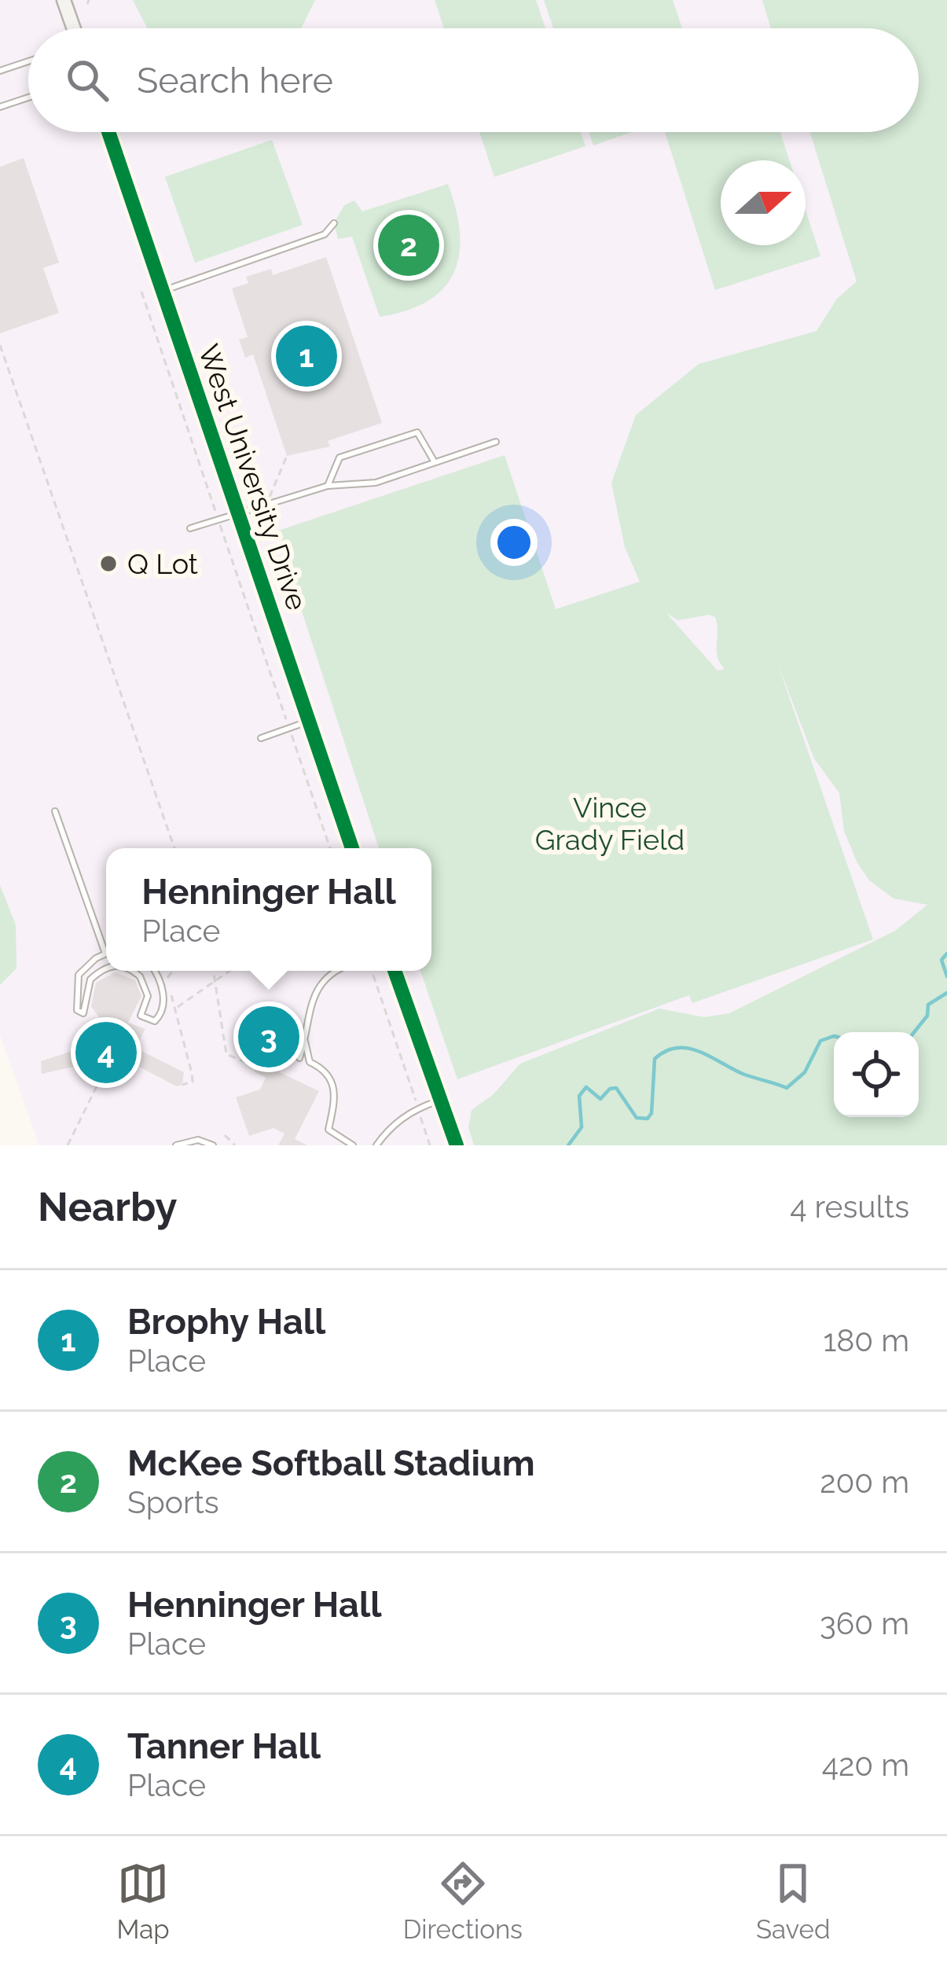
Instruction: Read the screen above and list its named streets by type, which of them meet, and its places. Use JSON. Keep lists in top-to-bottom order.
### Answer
{
  "streets": {
    "street": ["West University Drive"]
  },
  "parks": ["Vince Grady Field"],
  "places": ["Q Lot"],
  "north": "right",
  "page": {
    "search": "Search here",
    "pins": [
      "2",
      "1",
      "3",
      "4"
    ],
    "popup": ["Henninger Hall", "Place"],
    "heading": ["Nearby", "4 results"],
    "list": [
      {
        "mark": "1",
        "name": "Brophy Hall",
        "note": "Place",
        "value": "180 m"
      },
      {
        "mark": "2",
        "name": "McKee Softball Stadium",
        "note": "Sports",
        "value": "200 m"
      },
      {
        "mark": "3",
        "name": "Henninger Hall",
        "note": "Place",
        "value": "360 m"
      },
      {
        "mark": "4",
        "name": "Tanner Hall",
        "note": "Place",
        "value": "420 m"
      }
    ],
    "nav": ["Map", "Directions", "Saved"]
  }
}
